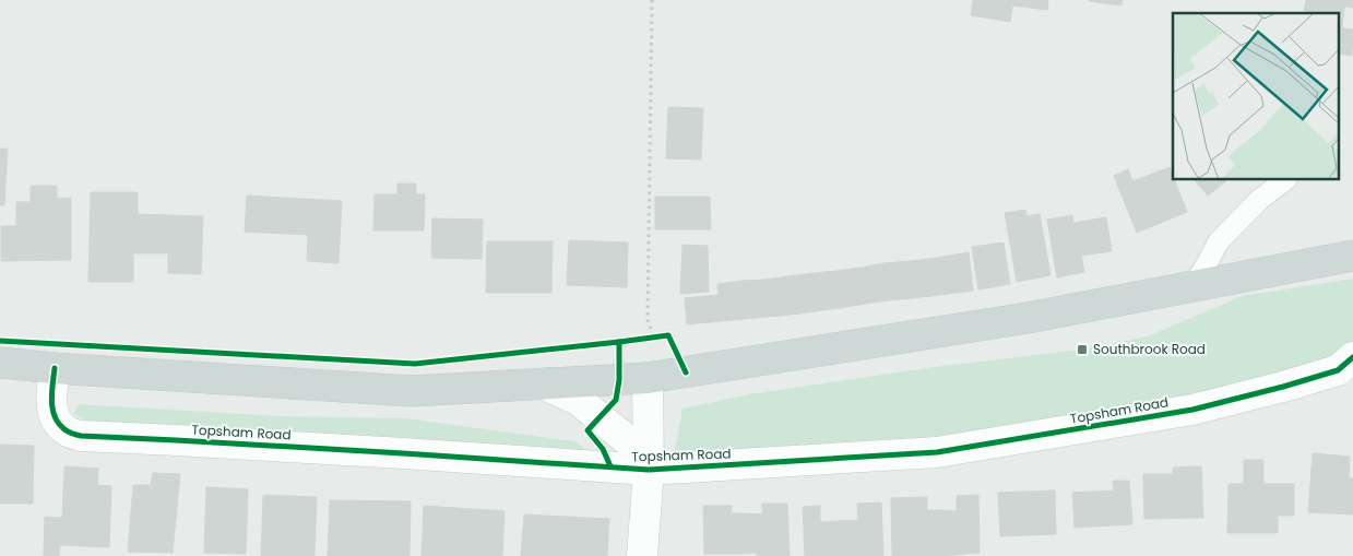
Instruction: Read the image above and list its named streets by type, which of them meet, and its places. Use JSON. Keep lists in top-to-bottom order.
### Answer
{
  "streets": {
    "street": ["Topsham Road"]
  },
  "places": {
    "transit": ["Southbrook Road"]
  }
}
